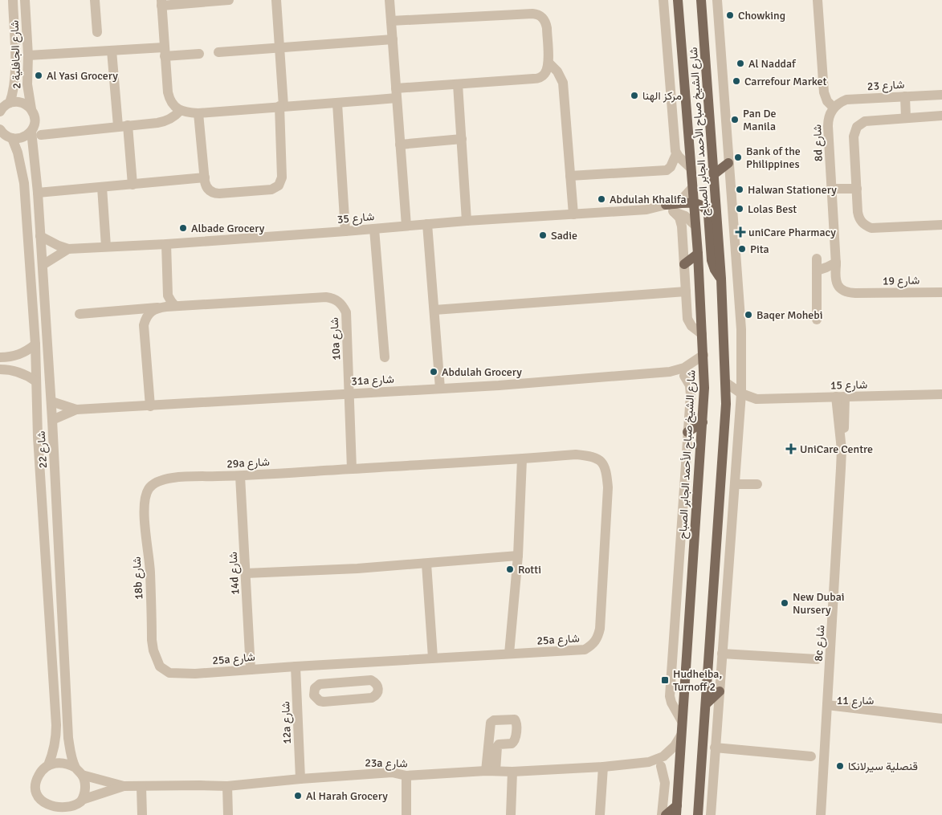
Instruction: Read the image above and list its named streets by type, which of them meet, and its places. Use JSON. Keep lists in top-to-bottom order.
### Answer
{
  "streets": {
    "main road": ["شارع الشيخ صباح الأحمد الجابر الصباح"],
    "street": [
      "شارع الجافلية 2",
      "شارع 23",
      "8d شارع",
      "شارع 35",
      "شارع 19",
      "10a شارع",
      "31a شارع",
      "شارع 15",
      "شارع 22",
      "29a شارع",
      "14d شارع",
      "18b شارع",
      "25a شارع",
      "8c شارع",
      "شارع 11",
      "12a شارع",
      "23a شارع"
    ]
  },
  "crossings": [
    ["شارع الجافلية 2", "شارع 22"],
    ["شارع 23", "8d شارع"],
    ["شارع الشيخ صباح الأحمد الجابر الصباح", "شارع 35"],
    ["شارع الشيخ صباح الأحمد الجابر الصباح", "31a شارع"],
    ["شارع الشيخ صباح الأحمد الجابر الصباح", "شارع 15"],
    ["شارع الشيخ صباح الأحمد الجابر الصباح", "23a شارع"],
    ["8d شارع", "شارع 19"],
    ["شارع 35", "شارع 22"],
    ["10a شارع", "31a شارع"],
    ["10a شارع", "29a شارع"],
    ["10a شارع", "25a شارع"],
    ["31a شارع", "شارع 22"],
    ["شارع 15", "8c شارع"],
    ["شارع 22", "23a شارع"],
    ["29a شارع", "14d شارع"],
    ["29a شارع", "18b شارع"],
    ["29a شارع", "25a شارع"],
    ["14d شارع", "25a شارع"],
    ["18b شارع", "25a شارع"],
    ["25a شارع", "12a شارع"],
    ["8c شارع", "شارع 11"],
    ["12a شارع", "23a شارع"]
  ],
  "places": {
    "other": [
      "Chowking",
      "Al Naddaf",
      "Al Yasi Grocery",
      "Carrefour Market",
      "مركز الهنا",
      "Pan De Manila",
      "Bank of the Philippines",
      "Halwan Stationery",
      "Abdulah Khalifa",
      "Lolas Best",
      "Albade Grocery",
      "Sadie",
      "Pita",
      "Baqer Mohebi",
      "Abdulah Grocery",
      "Rotti",
      "New Dubai Nursery",
      "قنصلية سيرلانكا",
      "Al Harah Grocery"
    ],
    "health": ["uniCare Pharmacy", "UniCare Centre"],
    "transit": ["Hudheiba, Turnoff 2"]
  }
}
